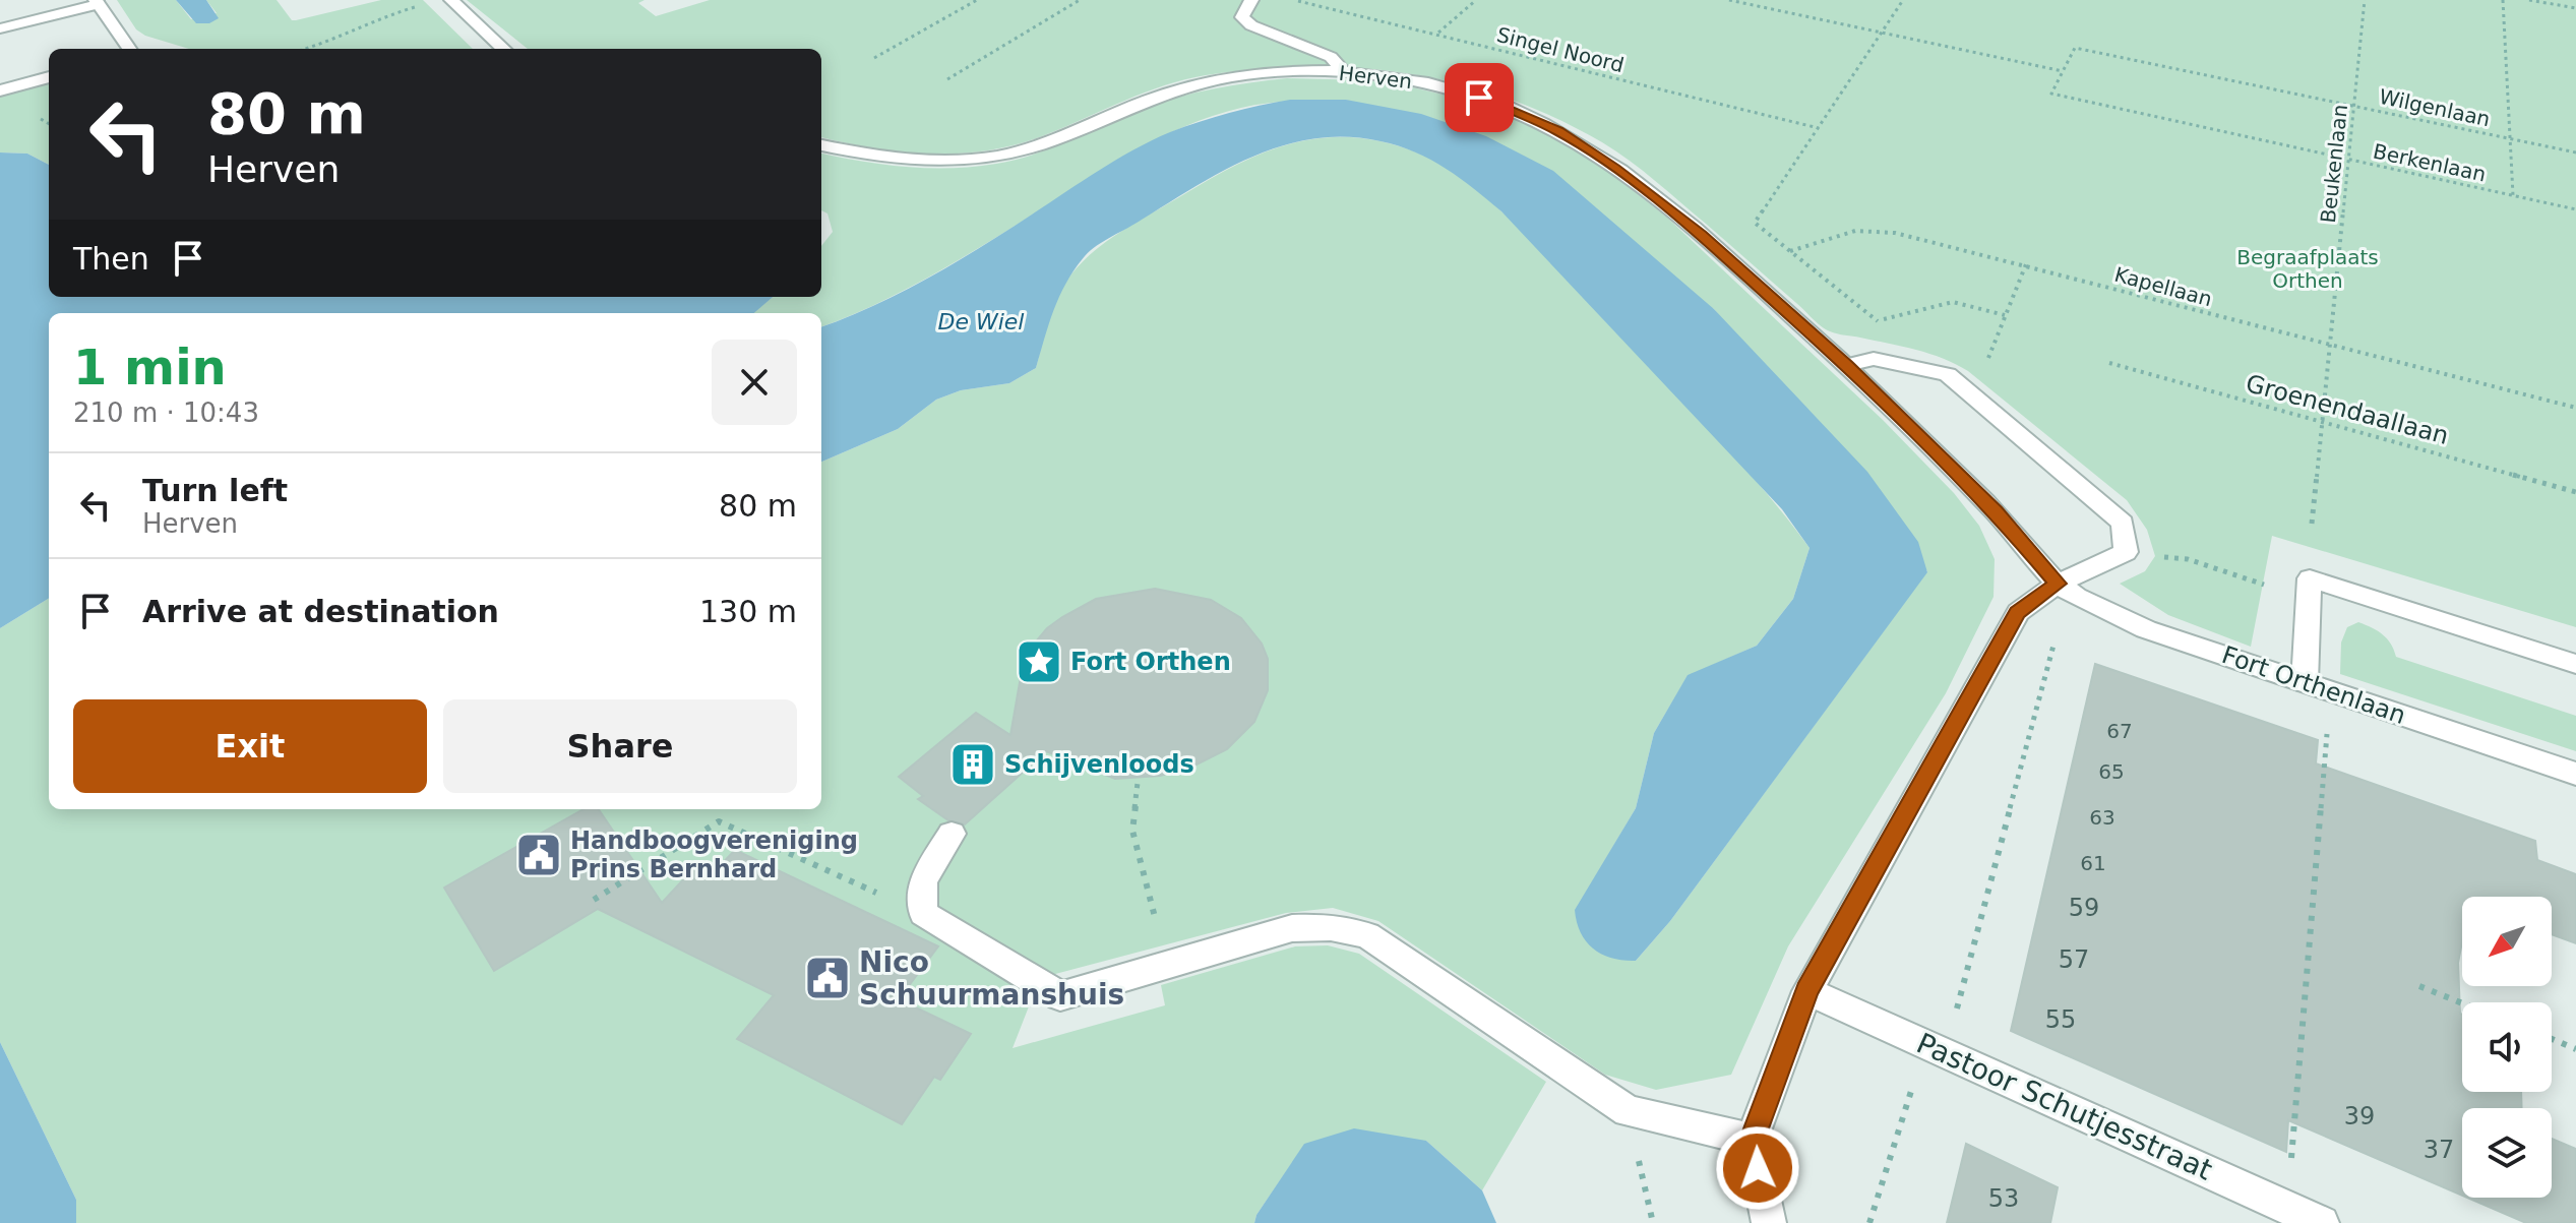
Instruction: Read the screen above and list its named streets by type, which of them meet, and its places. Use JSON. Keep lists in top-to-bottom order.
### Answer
{
  "streets": {
    "street": ["Herven", "Fort Orthenlaan", "Pastoor Schutjesstraat"],
    "path": [
      "Singel Noord",
      "Wilgenlaan",
      "Berkenlaan",
      "Beukenlaan",
      "Kapellaan",
      "Groenendaallaan"
    ]
  },
  "crossings": [
    ["Herven", "Fort Orthenlaan"],
    ["Wilgenlaan", "Berkenlaan"],
    ["Wilgenlaan", "Beukenlaan"],
    ["Berkenlaan", "Beukenlaan"],
    ["Beukenlaan", "Kapellaan"],
    ["Beukenlaan", "Groenendaallaan"]
  ],
  "water": ["De Wiel"],
  "parks": ["Begraafplaats Orthen"],
  "places": {
    "place": ["Fort Orthen"],
    "building": ["Schijvenloods"],
    "public building": ["Handboogvereniging Prins Bernhard", "Nico Schuurmanshuis"]
  },
  "house_numbers": [
    "67",
    "65",
    "63",
    "61",
    "59",
    "57",
    "55",
    "39",
    "37",
    "53"
  ],
  "north": "bottom left",
  "page": {
    "turn": ["80 m", "Herven"],
    "then": "Then",
    "heading": ["1 min", "210 m · 10:43"],
    "list": [
      {
        "name": "Turn left",
        "note": "Herven",
        "value": "80 m"
      },
      {
        "name": "Arrive at destination",
        "value": "130 m"
      }
    ],
    "buttons": ["Exit", "Share"]
  }
}
